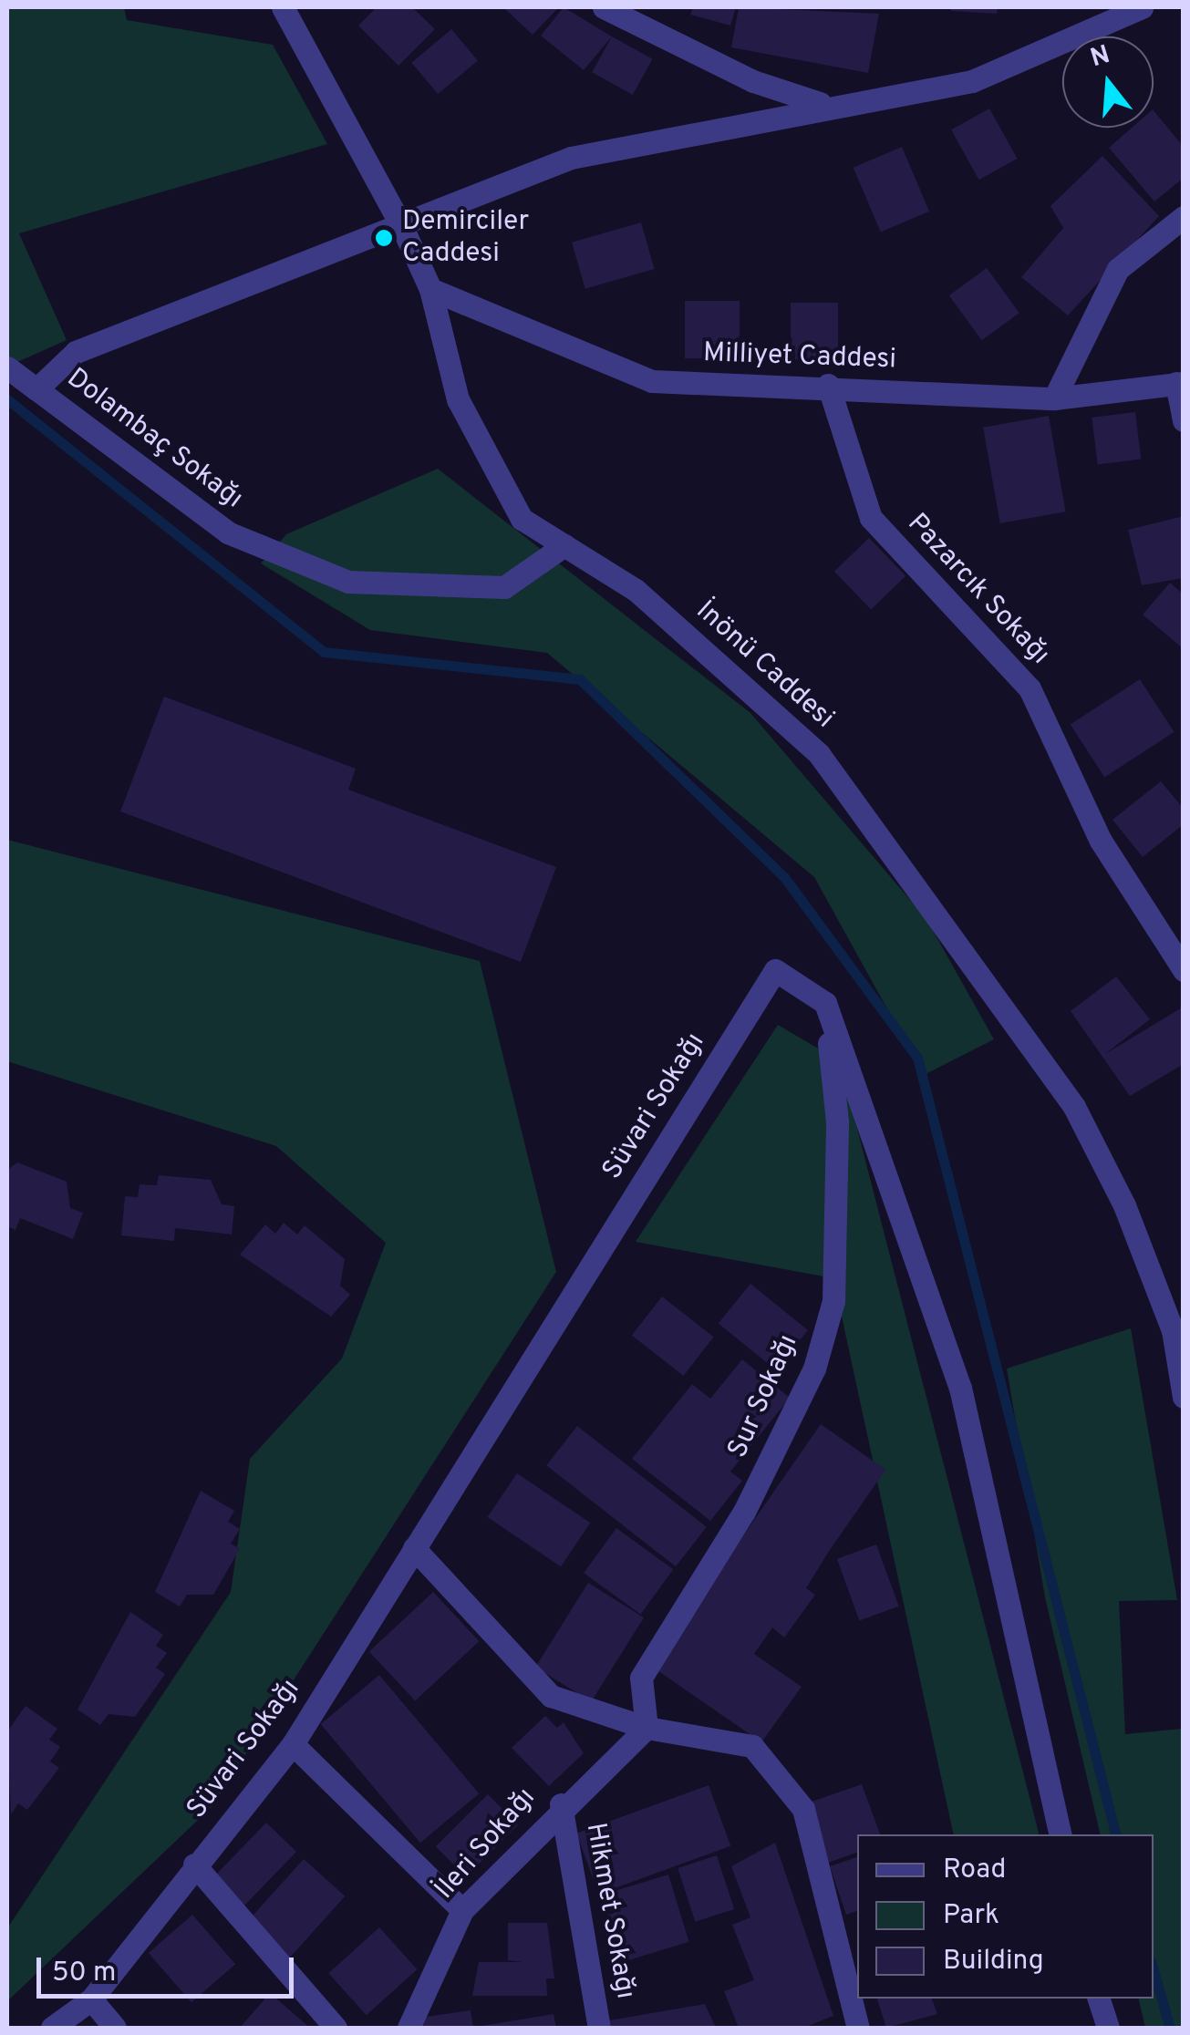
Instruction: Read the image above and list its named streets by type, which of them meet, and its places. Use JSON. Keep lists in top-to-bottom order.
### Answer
{
  "streets": {
    "street": [
      "Milliyet Caddesi",
      "Dolambaç Sokağı",
      "Pazarcık Sokağı",
      "İnönü Caddesi",
      "Süvari Sokağı",
      "Sur Sokağı",
      "İleri Sokağı",
      "Hikmet Sokağı"
    ]
  },
  "crossings": [
    ["Milliyet Caddesi", "Pazarcık Sokağı"],
    ["Milliyet Caddesi", "İnönü Caddesi"],
    ["Dolambaç Sokağı", "İnönü Caddesi"],
    ["Süvari Sokağı", "Sur Sokağı"],
    ["Sur Sokağı", "İleri Sokağı"],
    ["İleri Sokağı", "Hikmet Sokağı"]
  ],
  "places": ["Demirciler Caddesi"],
  "legend": ["Road", "Park", "Building"],
  "scale_bar": "50 m",
  "north": "top"
}
